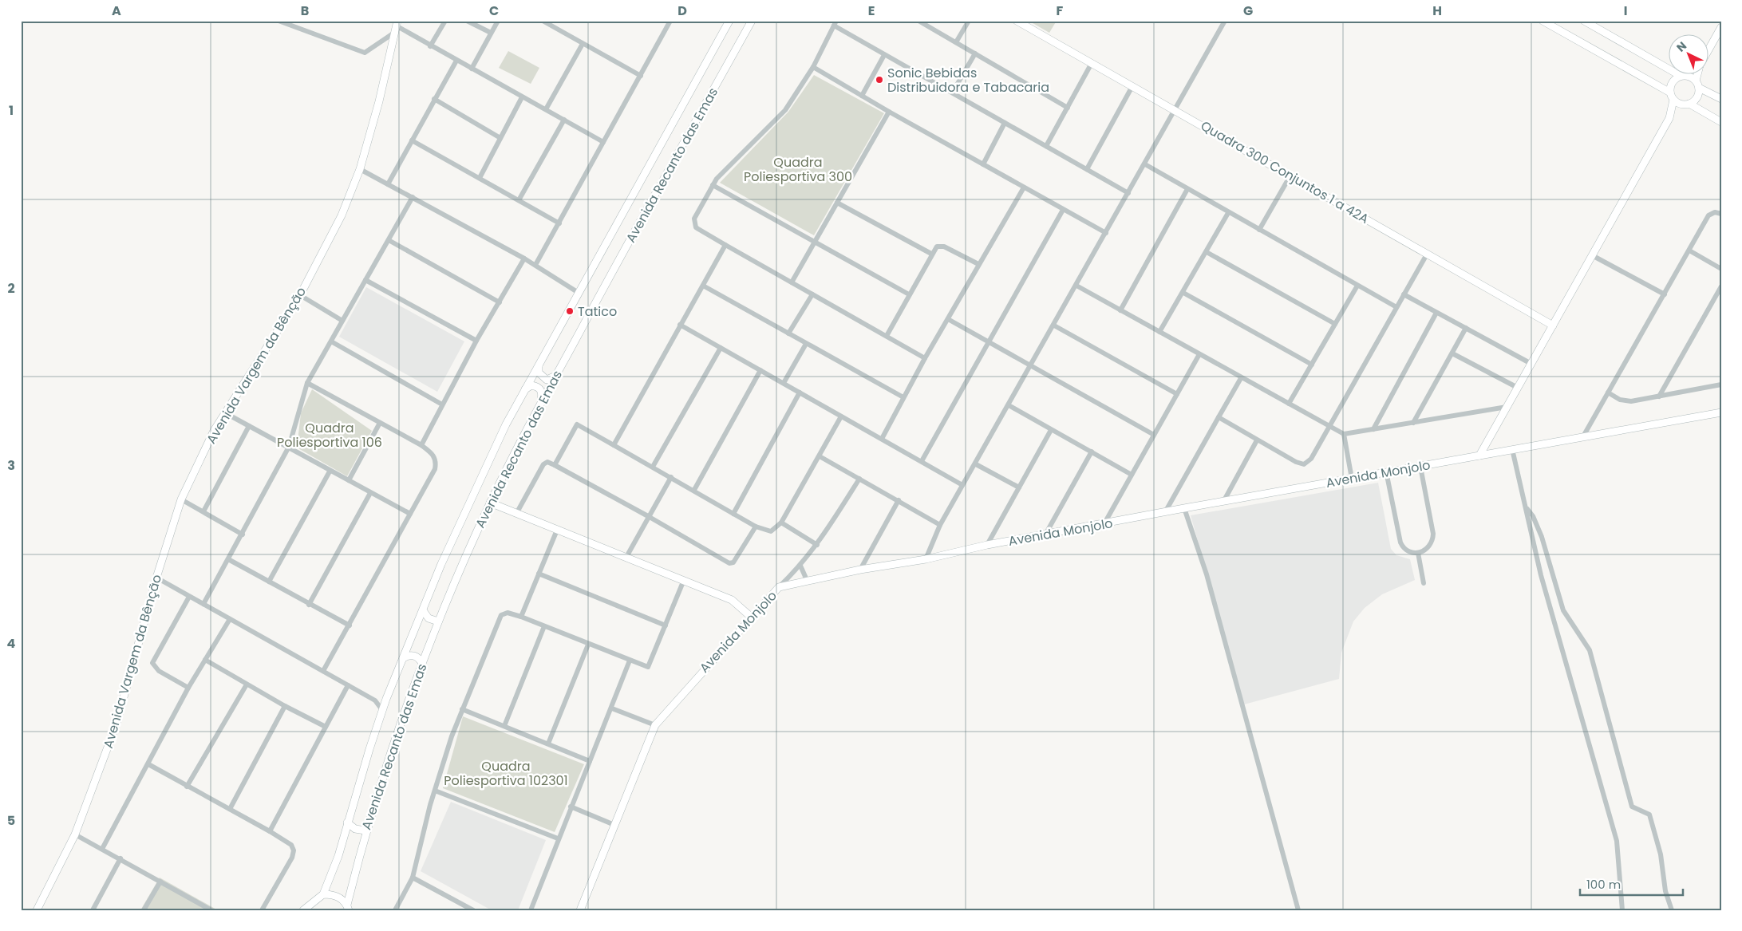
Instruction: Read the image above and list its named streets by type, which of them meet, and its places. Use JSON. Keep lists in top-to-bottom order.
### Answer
{
  "streets": {
    "street": [
      "Avenida Recanto das Emas",
      "Quadra 300 Conjuntos 1 a 42A",
      "Avenida Vargem da Bênção",
      "Avenida Monjolo"
    ]
  },
  "parks": ["Quadra Poliesportiva 300", "Quadra Poliesportiva 106", "Quadra Poliesportiva 102301"],
  "places": ["Sonic Bebidas Distribuidora e Tabacaria", "Tatico"],
  "scale_bar": "100 m",
  "north": "top left",
  "grid": {
    "columns": [
      "A",
      "B",
      "C",
      "D",
      "E",
      "F",
      "G",
      "H",
      "I"
    ],
    "rows": [
      "1",
      "2",
      "3",
      "4",
      "5"
    ]
  }
}
